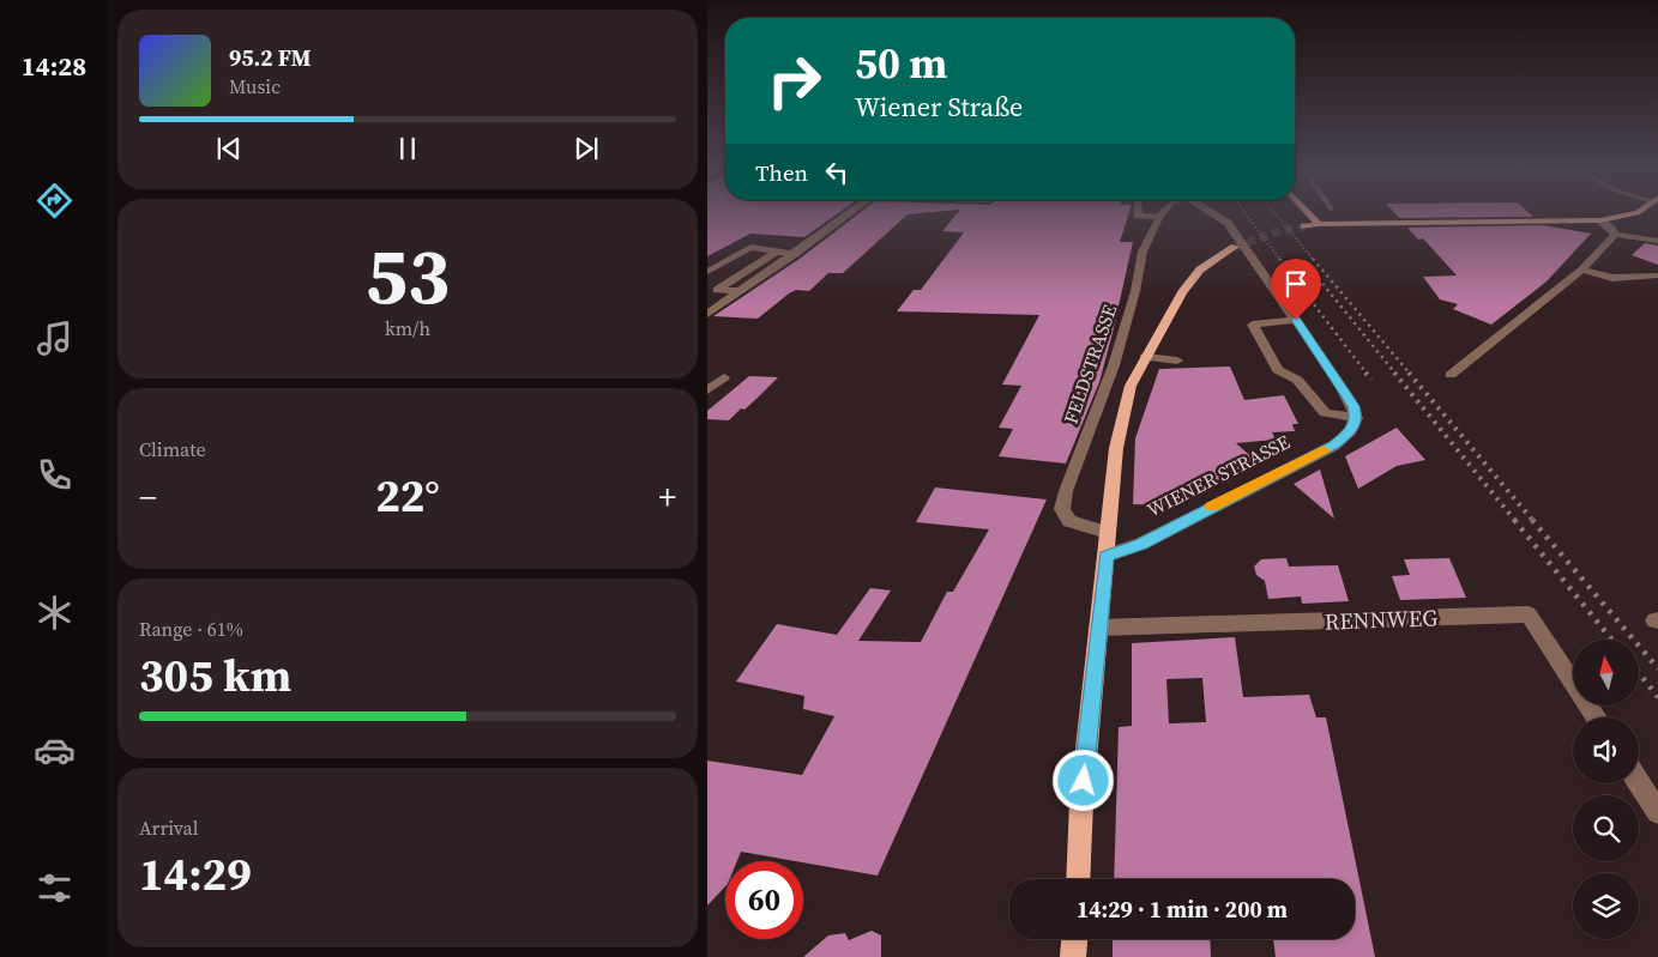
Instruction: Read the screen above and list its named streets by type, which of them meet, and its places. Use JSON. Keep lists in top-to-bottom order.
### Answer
{
  "streets": {
    "street": ["FELDSTRASSE", "WIENER STRASSE", "RENNWEG"]
  },
  "north": "top",
  "page": {
    "tabs": "14:28",
    "turn": ["50 m", "Wiener Straße"],
    "song": ["95.2 FM", "Music"],
    "then": "Then",
    "tile": [
      ["53", "km/h"],
      "Climate",
      ["Range · 61%", "305 km"],
      ["Arrival", "14:29"]
    ],
    "heat": ["−", "22°", "+"],
    "limit": "60",
    "trip": "14:29 · 1 min · 200 m"
  }
}
